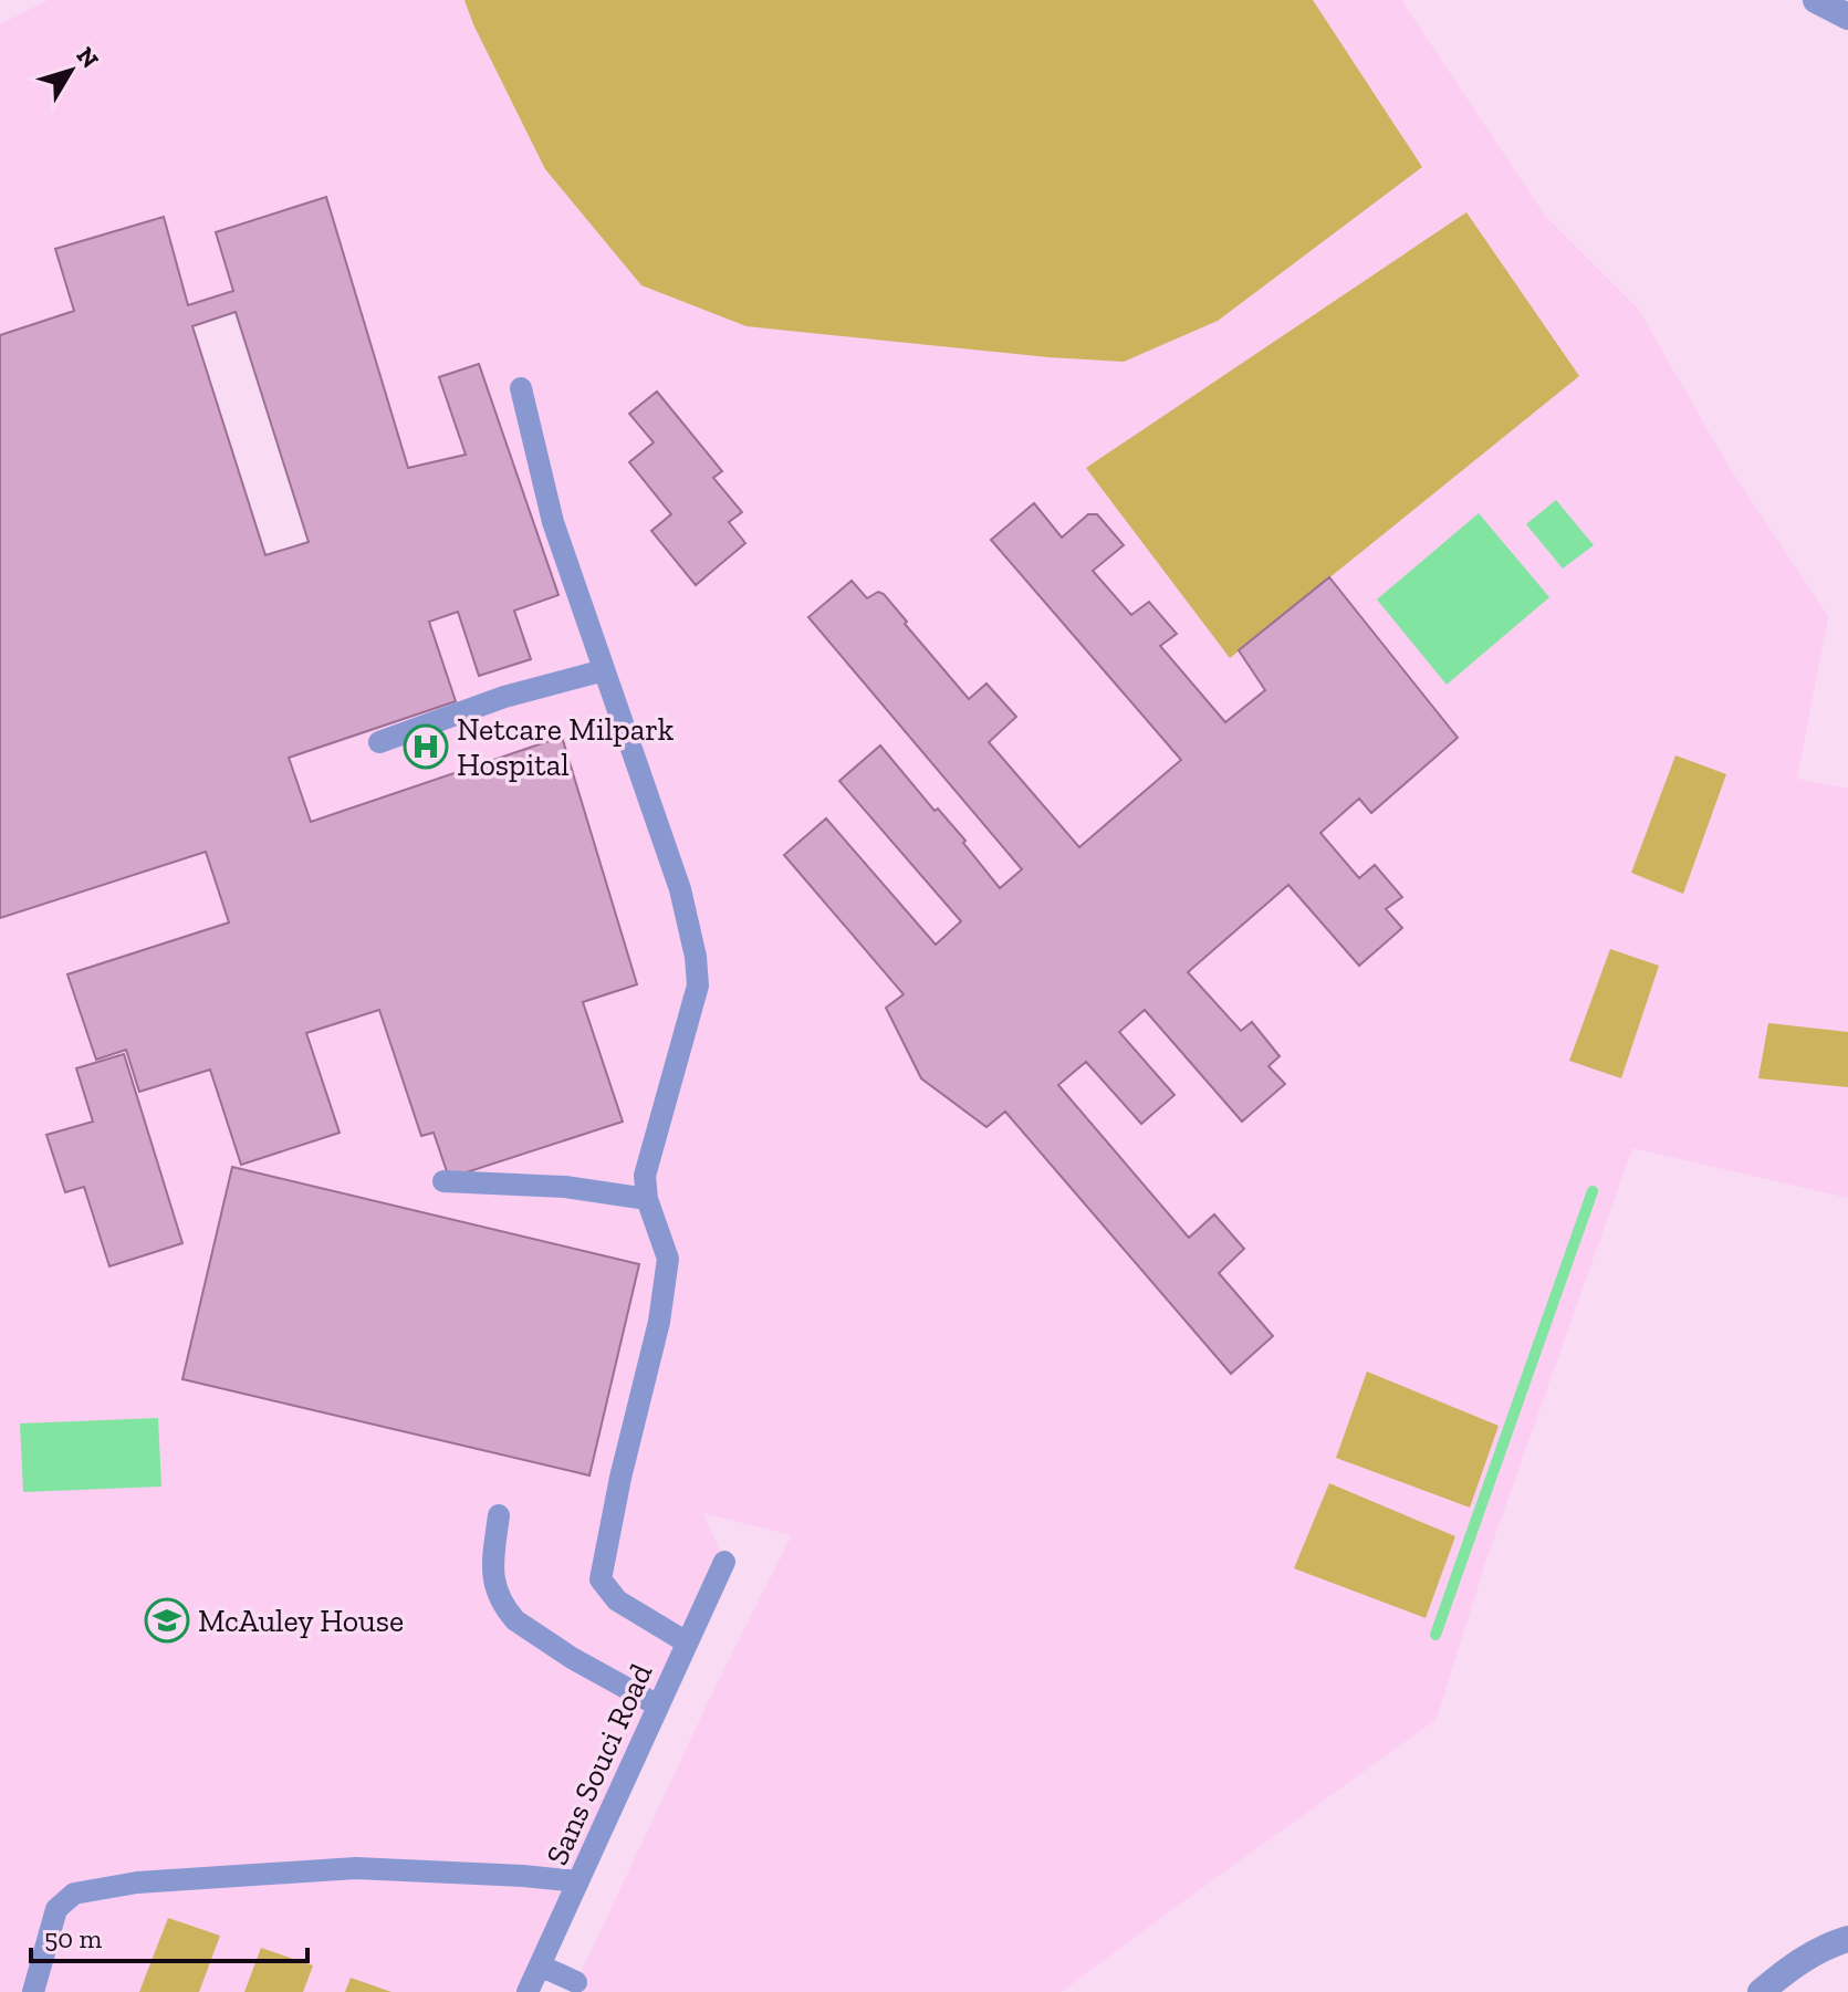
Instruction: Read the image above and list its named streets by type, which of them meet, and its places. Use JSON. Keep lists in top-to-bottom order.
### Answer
{
  "streets": {
    "lane": ["Sans Souci Road"]
  },
  "places": {
    "hospital": ["Netcare Milpark Hospital"],
    "school or university": ["McAuley House"]
  },
  "scale_bar": "50 m",
  "north": "top right"
}
